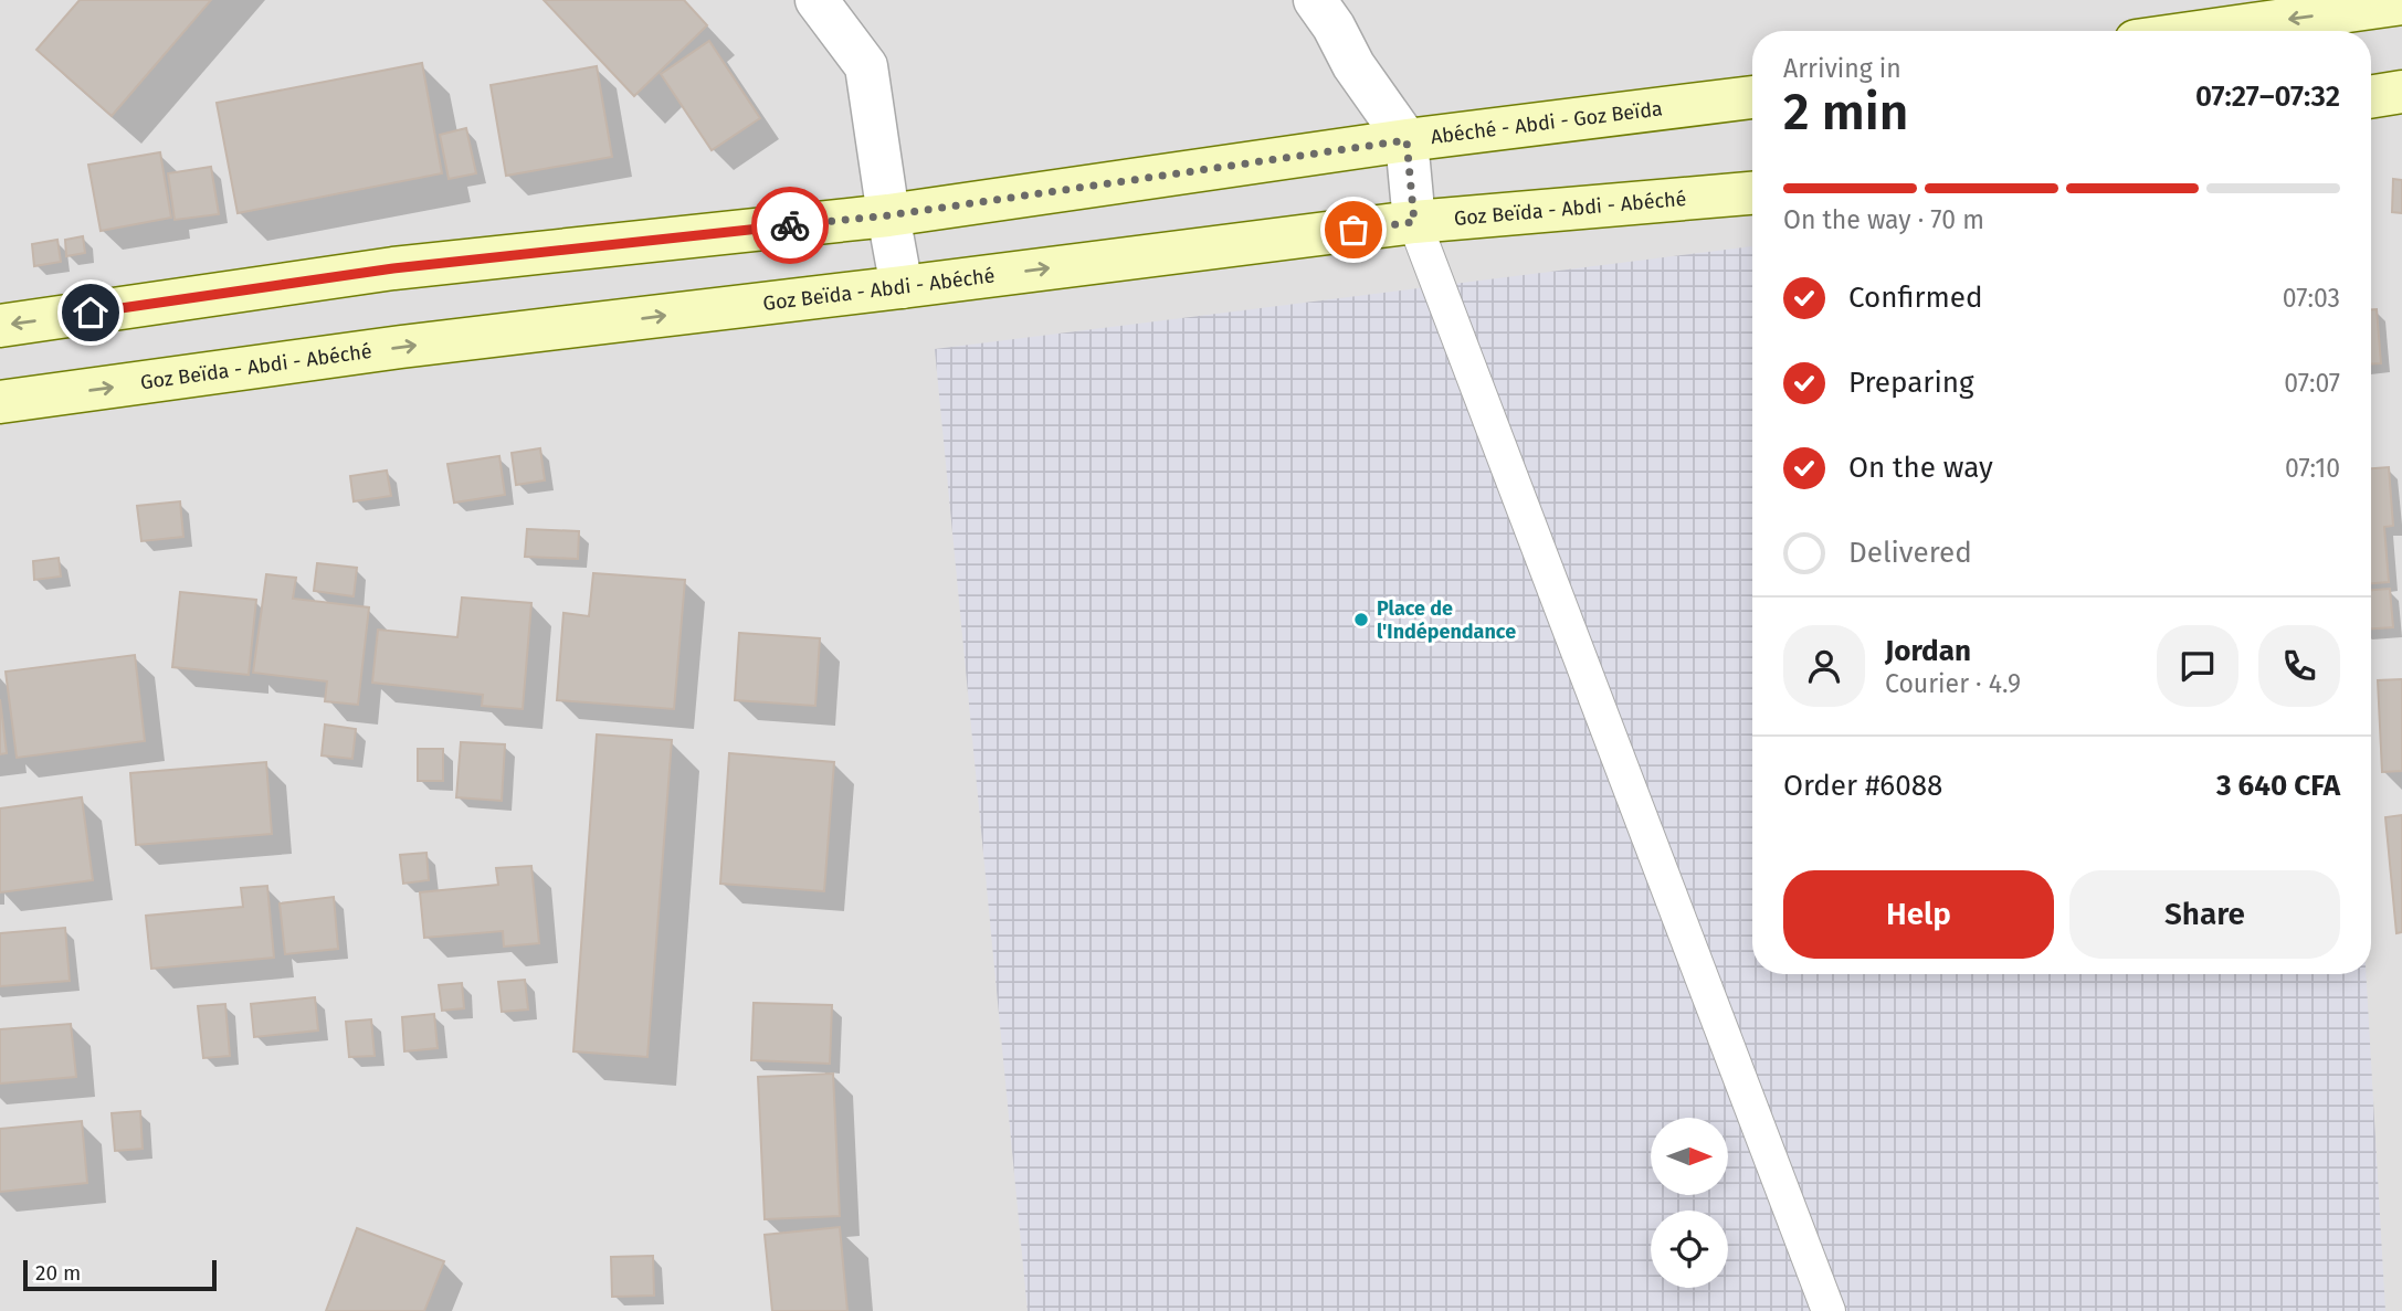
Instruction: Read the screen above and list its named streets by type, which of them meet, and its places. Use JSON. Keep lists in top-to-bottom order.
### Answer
{
  "streets": {
    "main road": ["Abéché - Abdi - Goz Beïda", "Goz Beïda - Abdi - Abéché"]
  },
  "one_way": ["Abéché - Abdi - Goz Beïda", "Goz Beïda - Abdi - Abéché"],
  "places": ["Place de l'Indépendance"],
  "scale_bar": "20 m",
  "north": "right",
  "page": {
    "heading": ["2 min", "Arriving in", "07:27–07:32"],
    "panel": [
      "Jordan",
      "Courier · 4.9",
      "Order #6088",
      "3 640 CFA"
    ],
    "bar": "On the way · 70 m",
    "list": [
      ["Confirmed", "07:03"],
      ["Preparing", "07:07"],
      ["On the way", "07:10"],
      "Delivered"
    ],
    "buttons": ["Help", "Share"],
    "scale": "20 m"
  }
}
